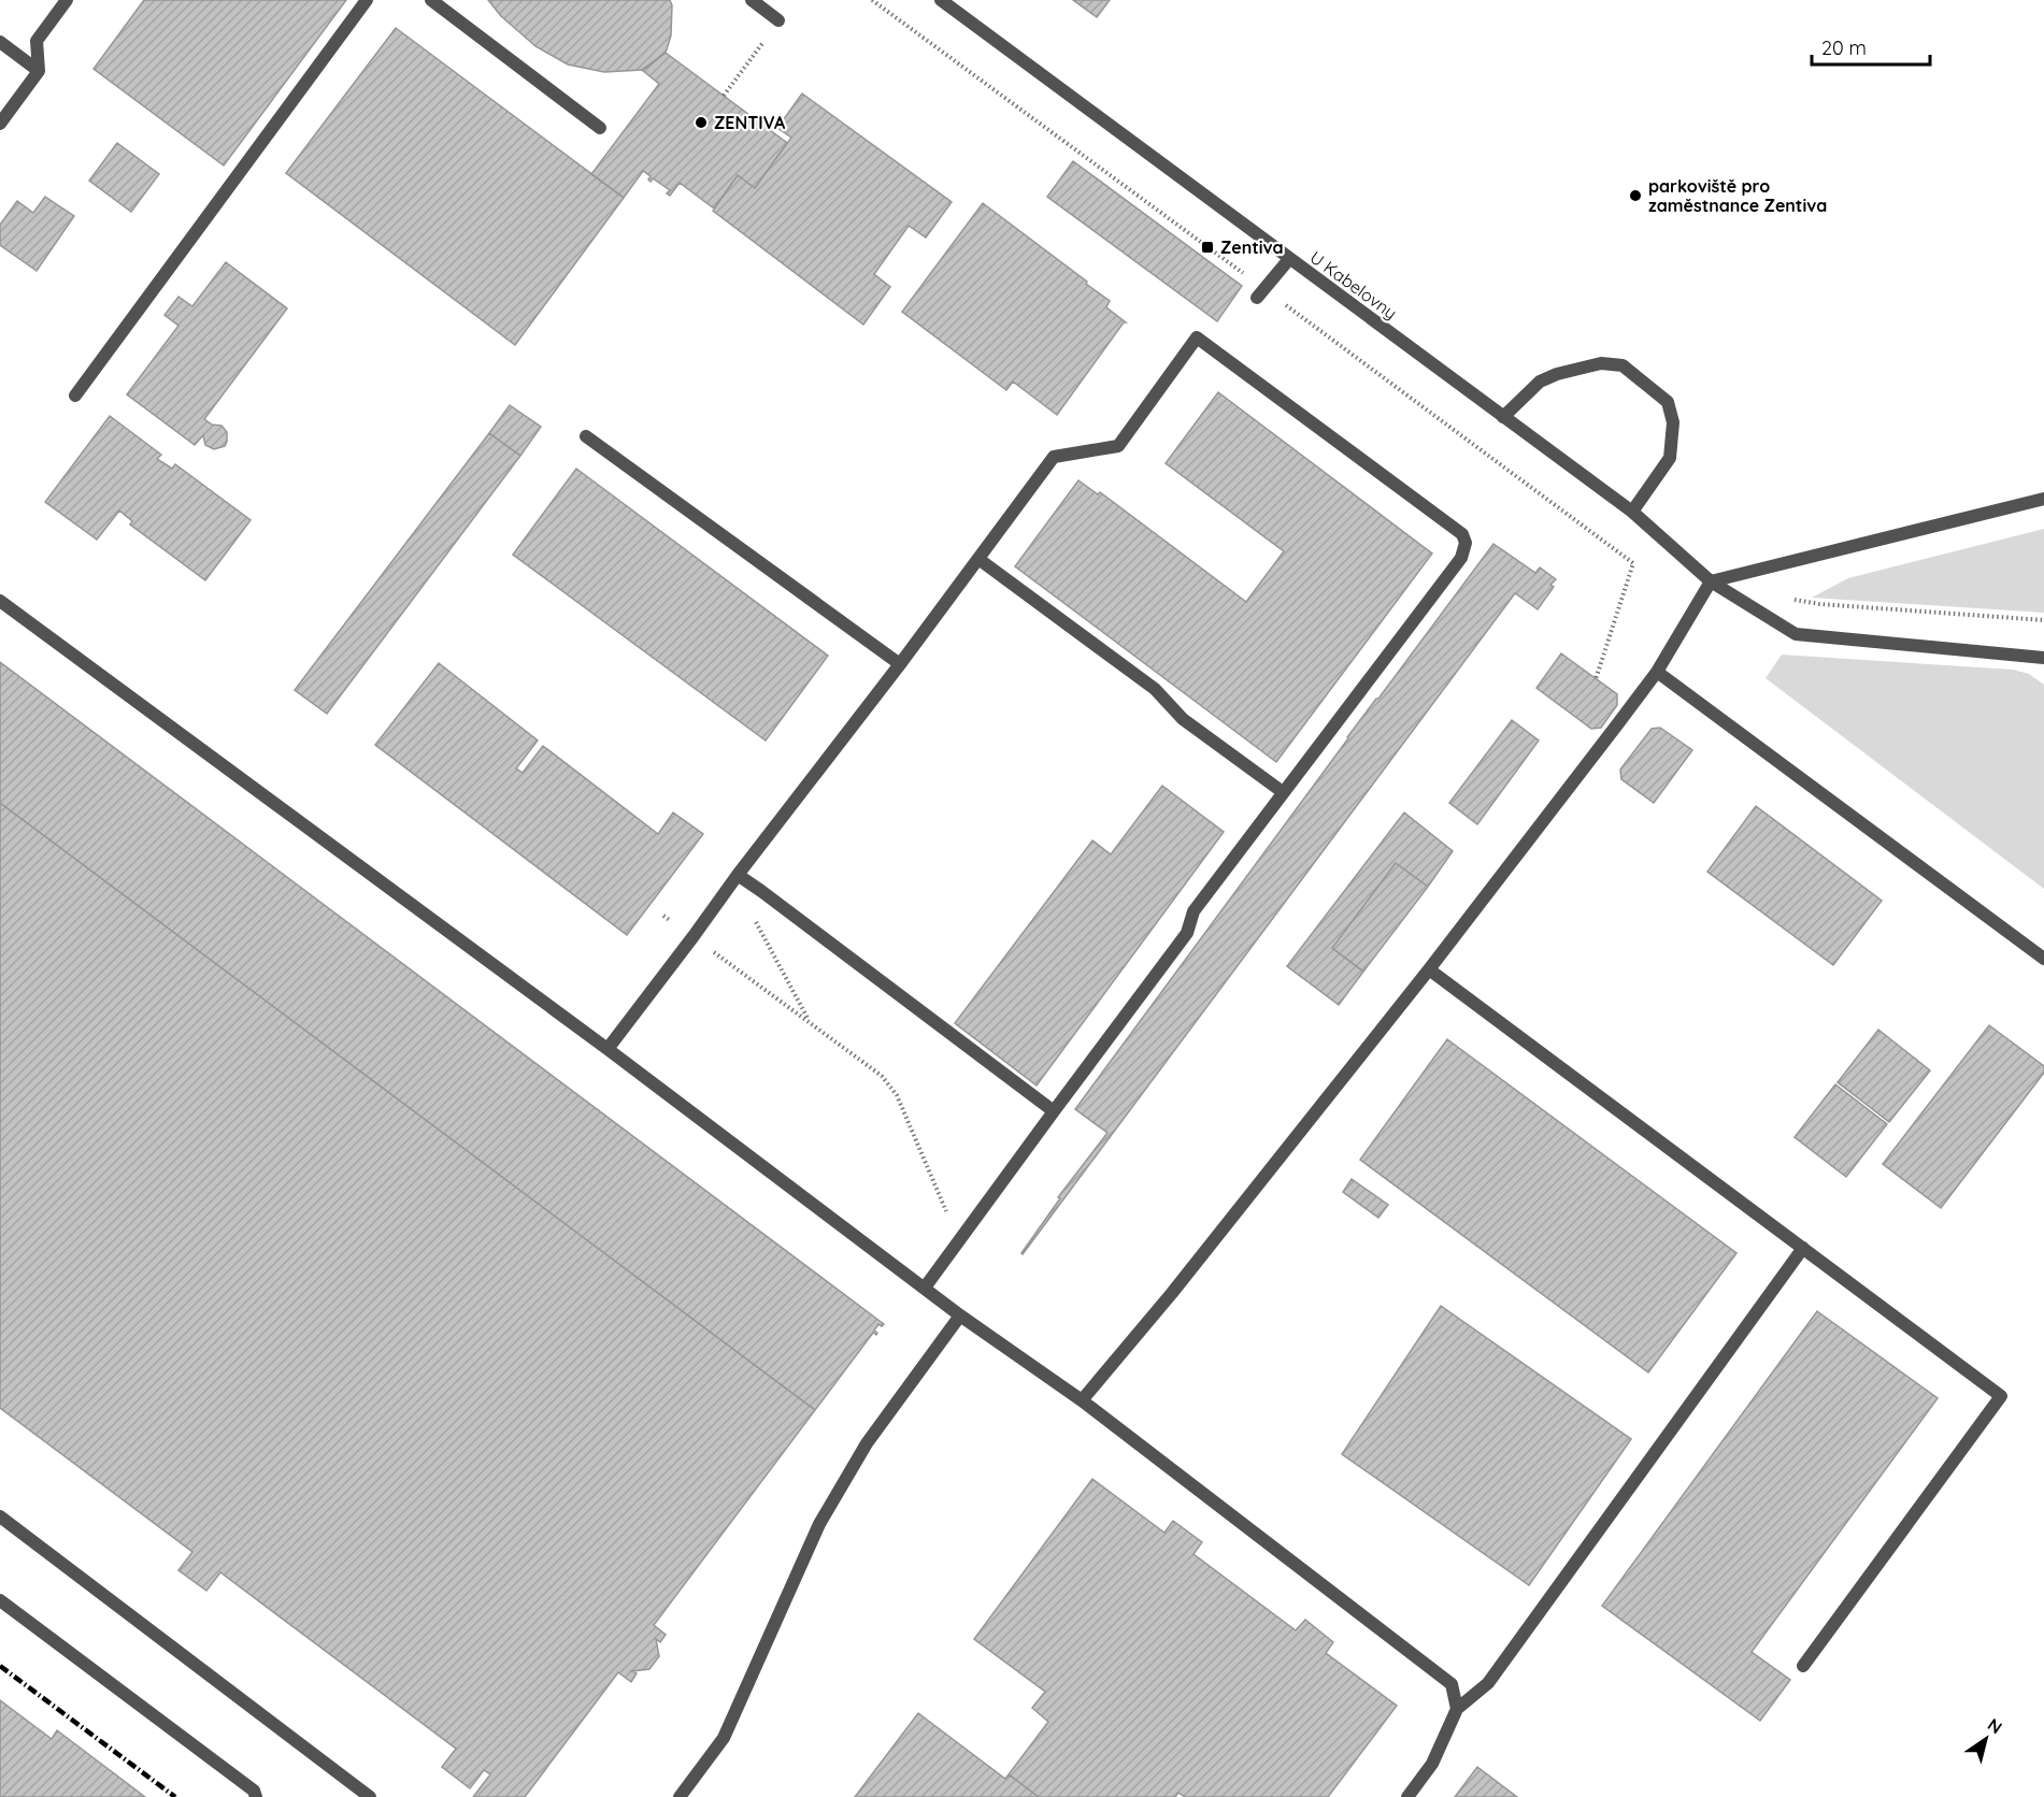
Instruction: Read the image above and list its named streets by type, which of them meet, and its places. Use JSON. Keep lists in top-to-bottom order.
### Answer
{
  "streets": {
    "street": ["U Kabelovny"]
  },
  "places": {
    "other": ["ZENTIVA", "parkoviště pro zaměstnance Zentiva"],
    "transit": ["Zentiva"]
  },
  "scale_bar": "20 m",
  "north": "top right"
}
